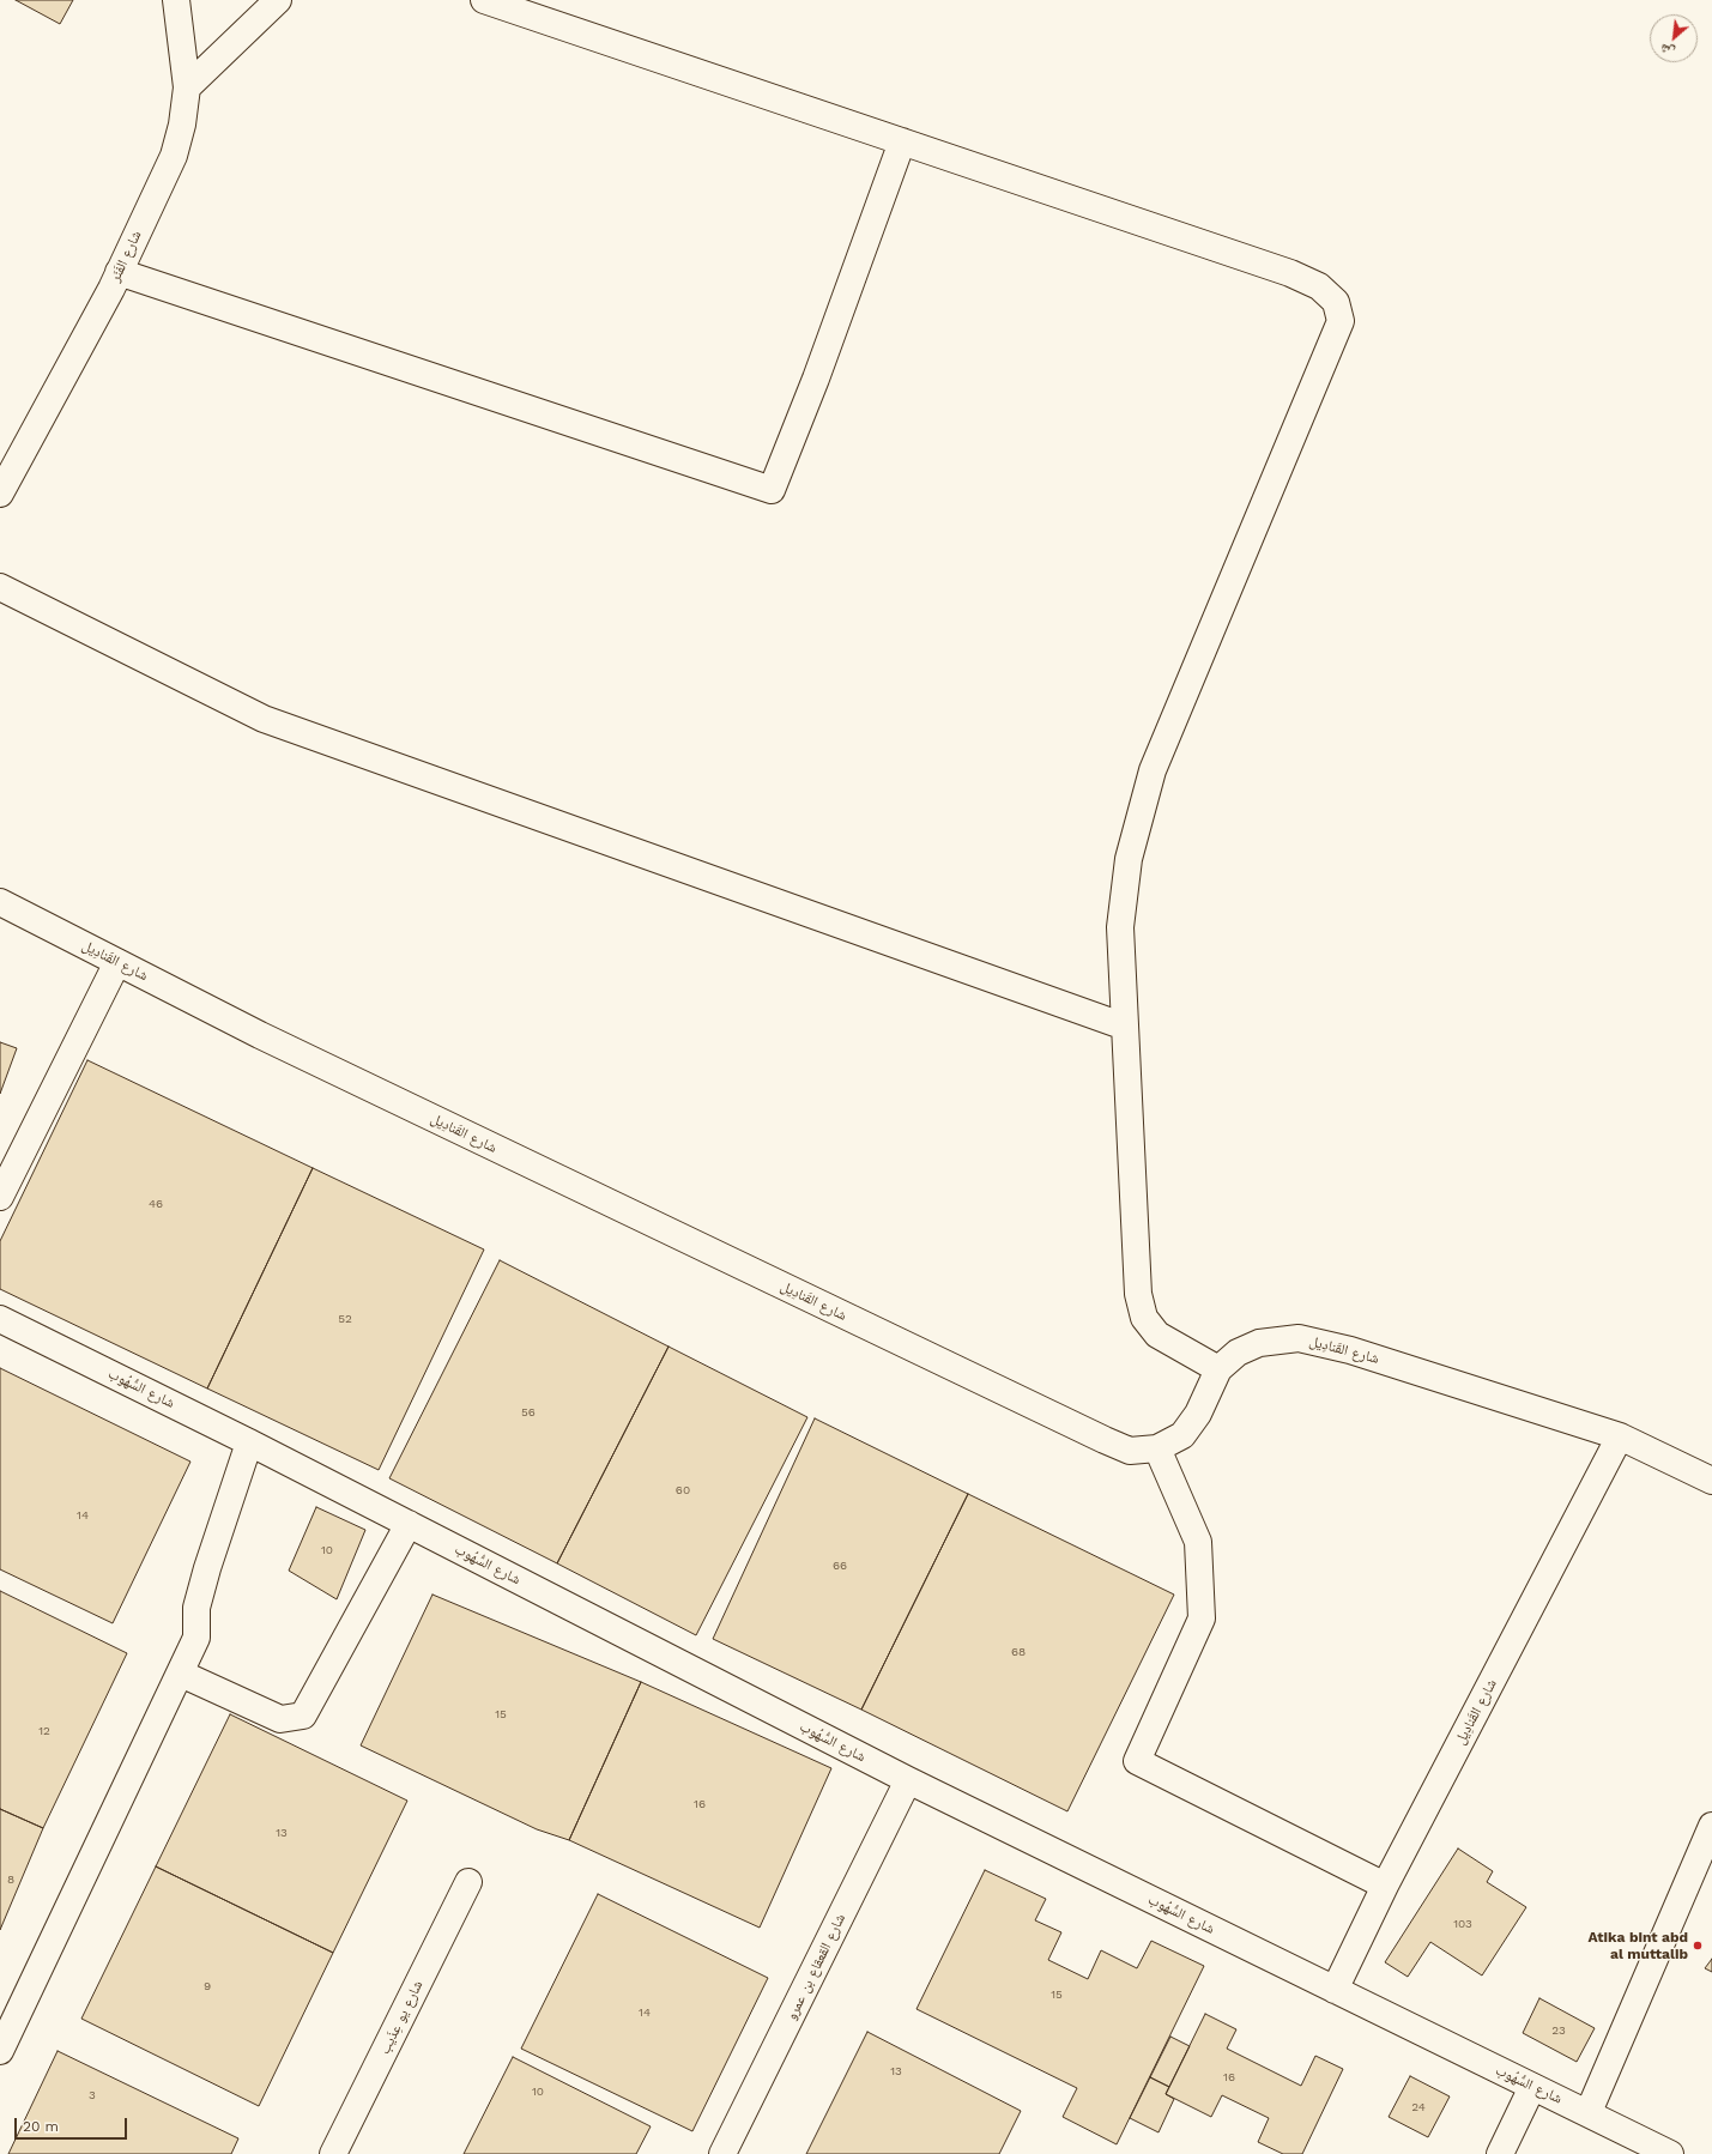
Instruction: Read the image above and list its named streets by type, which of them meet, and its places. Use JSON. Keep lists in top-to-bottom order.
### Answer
{
  "streets": {
    "street": [
      "شارع الفَنَر",
      "شارع القَنادِيل",
      "شارع السُّهُوب",
      "شارع القعقاع بن عمرو",
      "شارع يو عِذَيب"
    ]
  },
  "crossings": [
    ["شارع القَنادِيل", "شارع السُّهُوب"],
    ["شارع السُّهُوب", "شارع القعقاع بن عمرو"]
  ],
  "places": ["Atika bint abd al muttalib"],
  "house_numbers": [
    "46",
    "52",
    "56",
    "60",
    "14",
    "10",
    "66",
    "68",
    "15",
    "12",
    "16",
    "13",
    "8",
    "103",
    "9",
    "15",
    "14",
    "23",
    "13",
    "16",
    "10",
    "3",
    "24"
  ],
  "scale_bar": "20 m",
  "north": "bottom left"
}
